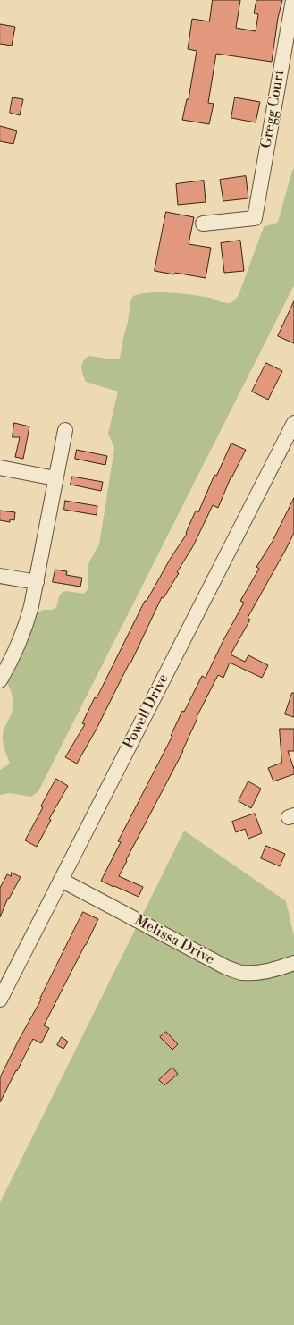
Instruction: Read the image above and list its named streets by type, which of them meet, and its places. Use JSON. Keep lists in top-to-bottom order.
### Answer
{
  "streets": {
    "street": ["Gregg Court", "Powell Drive", "Melissa Drive"]
  },
  "crossings": [
    ["Powell Drive", "Melissa Drive"]
  ]
}
